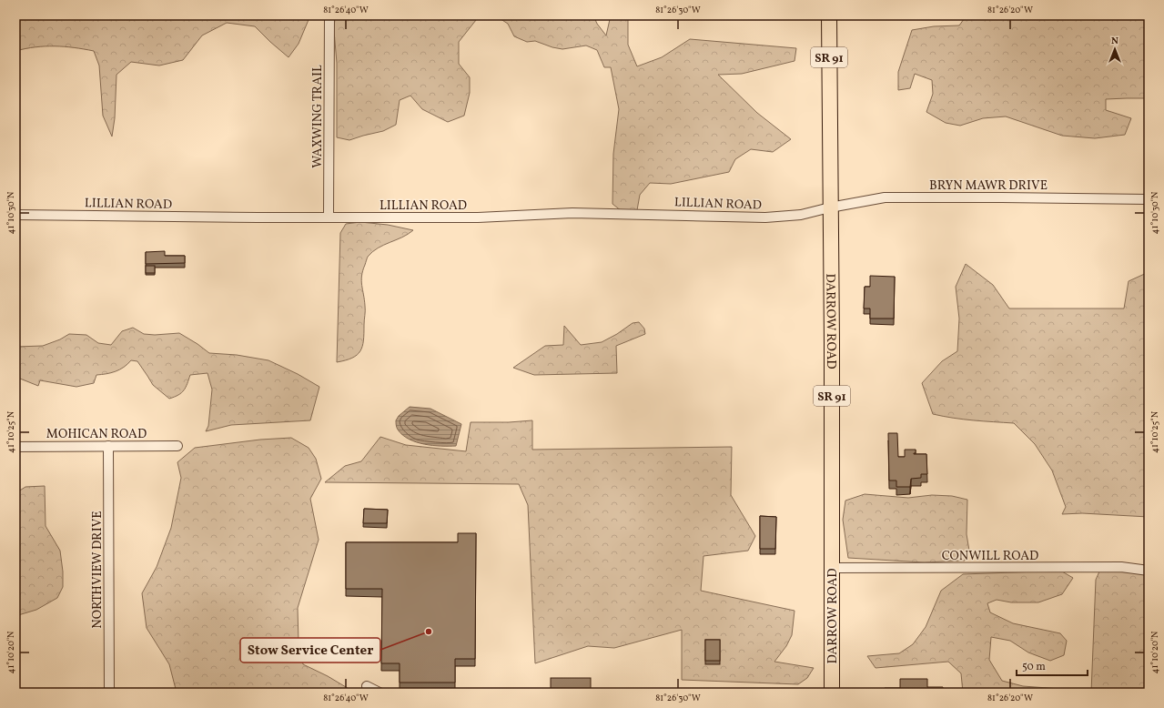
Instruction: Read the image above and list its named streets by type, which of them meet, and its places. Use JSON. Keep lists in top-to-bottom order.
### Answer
{
  "streets": {
    "main road": ["SR 91", "DARROW ROAD"],
    "street": [
      "WAXWING TRAIL",
      "BRYN MAWR DRIVE",
      "LILLIAN ROAD",
      "MOHICAN ROAD",
      "CONWILL ROAD",
      "NORTHVIEW DRIVE"
    ]
  },
  "crossings": [
    ["WAXWING TRAIL", "LILLIAN ROAD"],
    ["BRYN MAWR DRIVE", "LILLIAN ROAD"],
    ["BRYN MAWR DRIVE", "DARROW ROAD"],
    ["LILLIAN ROAD", "DARROW ROAD"],
    ["DARROW ROAD", "CONWILL ROAD"],
    ["MOHICAN ROAD", "NORTHVIEW DRIVE"]
  ],
  "places": ["Stow Service Center"],
  "scale_bar": "50 m",
  "north": "top",
  "coordinates": [
    "81°26'40\"W",
    "81°26'30\"W",
    "81°26'20\"W",
    "41°10'30\"N",
    "41°10'25\"N",
    "41°10'20\"N"
  ]
}
